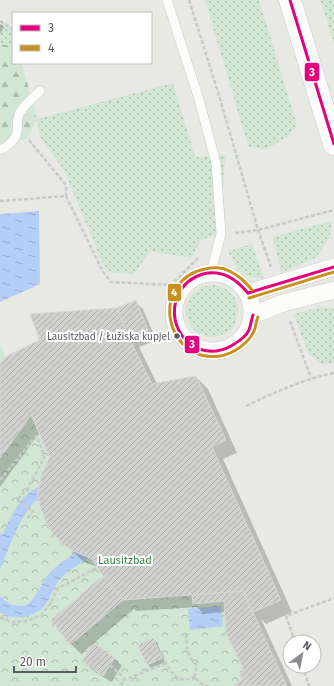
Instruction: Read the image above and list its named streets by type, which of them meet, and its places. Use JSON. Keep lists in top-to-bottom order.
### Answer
{
  "parks": ["Lausitzbad"],
  "places": ["Lausitzbad / Łužiska kupjel"],
  "lines": ["transit line 3", "transit line 4"],
  "legend": ["3", "4"],
  "scale_bar": "20 m",
  "north": "top right"
}
